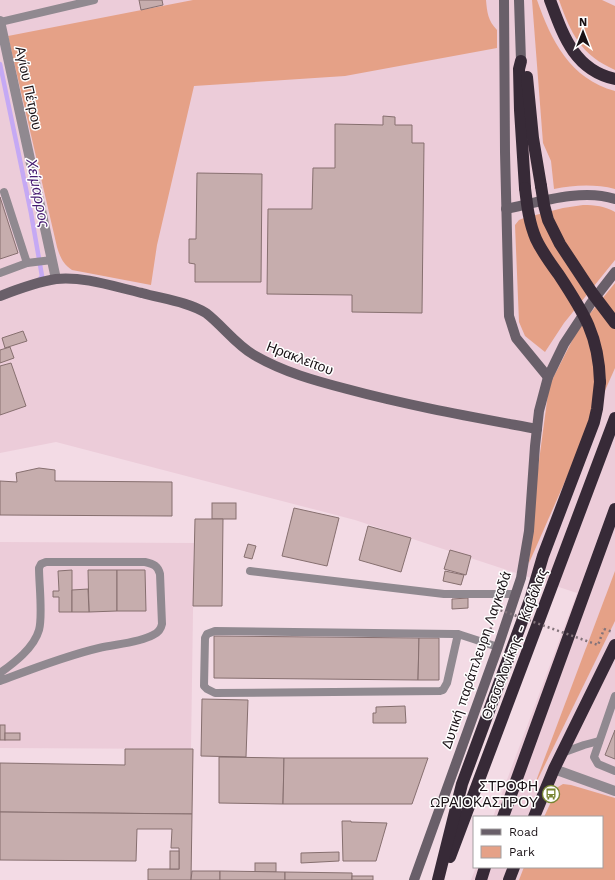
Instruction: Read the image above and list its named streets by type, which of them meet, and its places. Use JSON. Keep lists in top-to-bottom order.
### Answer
{
  "streets": {
    "highway": ["Θεσσαλονίκης - Καβάλας"],
    "street": ["Αγίου Πέτρου", "Ηρακλείτου", "Δυτική παράπλευρη Λαγκαδά"]
  },
  "crossings": [
    ["Αγίου Πέτρου", "Ηρακλείτου"],
    ["Ηρακλείτου", "Δυτική παράπλευρη Λαγκαδά"]
  ],
  "water": ["Χείμαρρος"],
  "places": {
    "bus stop": ["ΣΤΡΟΦΗ ΩΡΑΙΟΚΑΣΤΡΟΥ"]
  },
  "legend": ["Road", "Park"],
  "north": "top"
}
